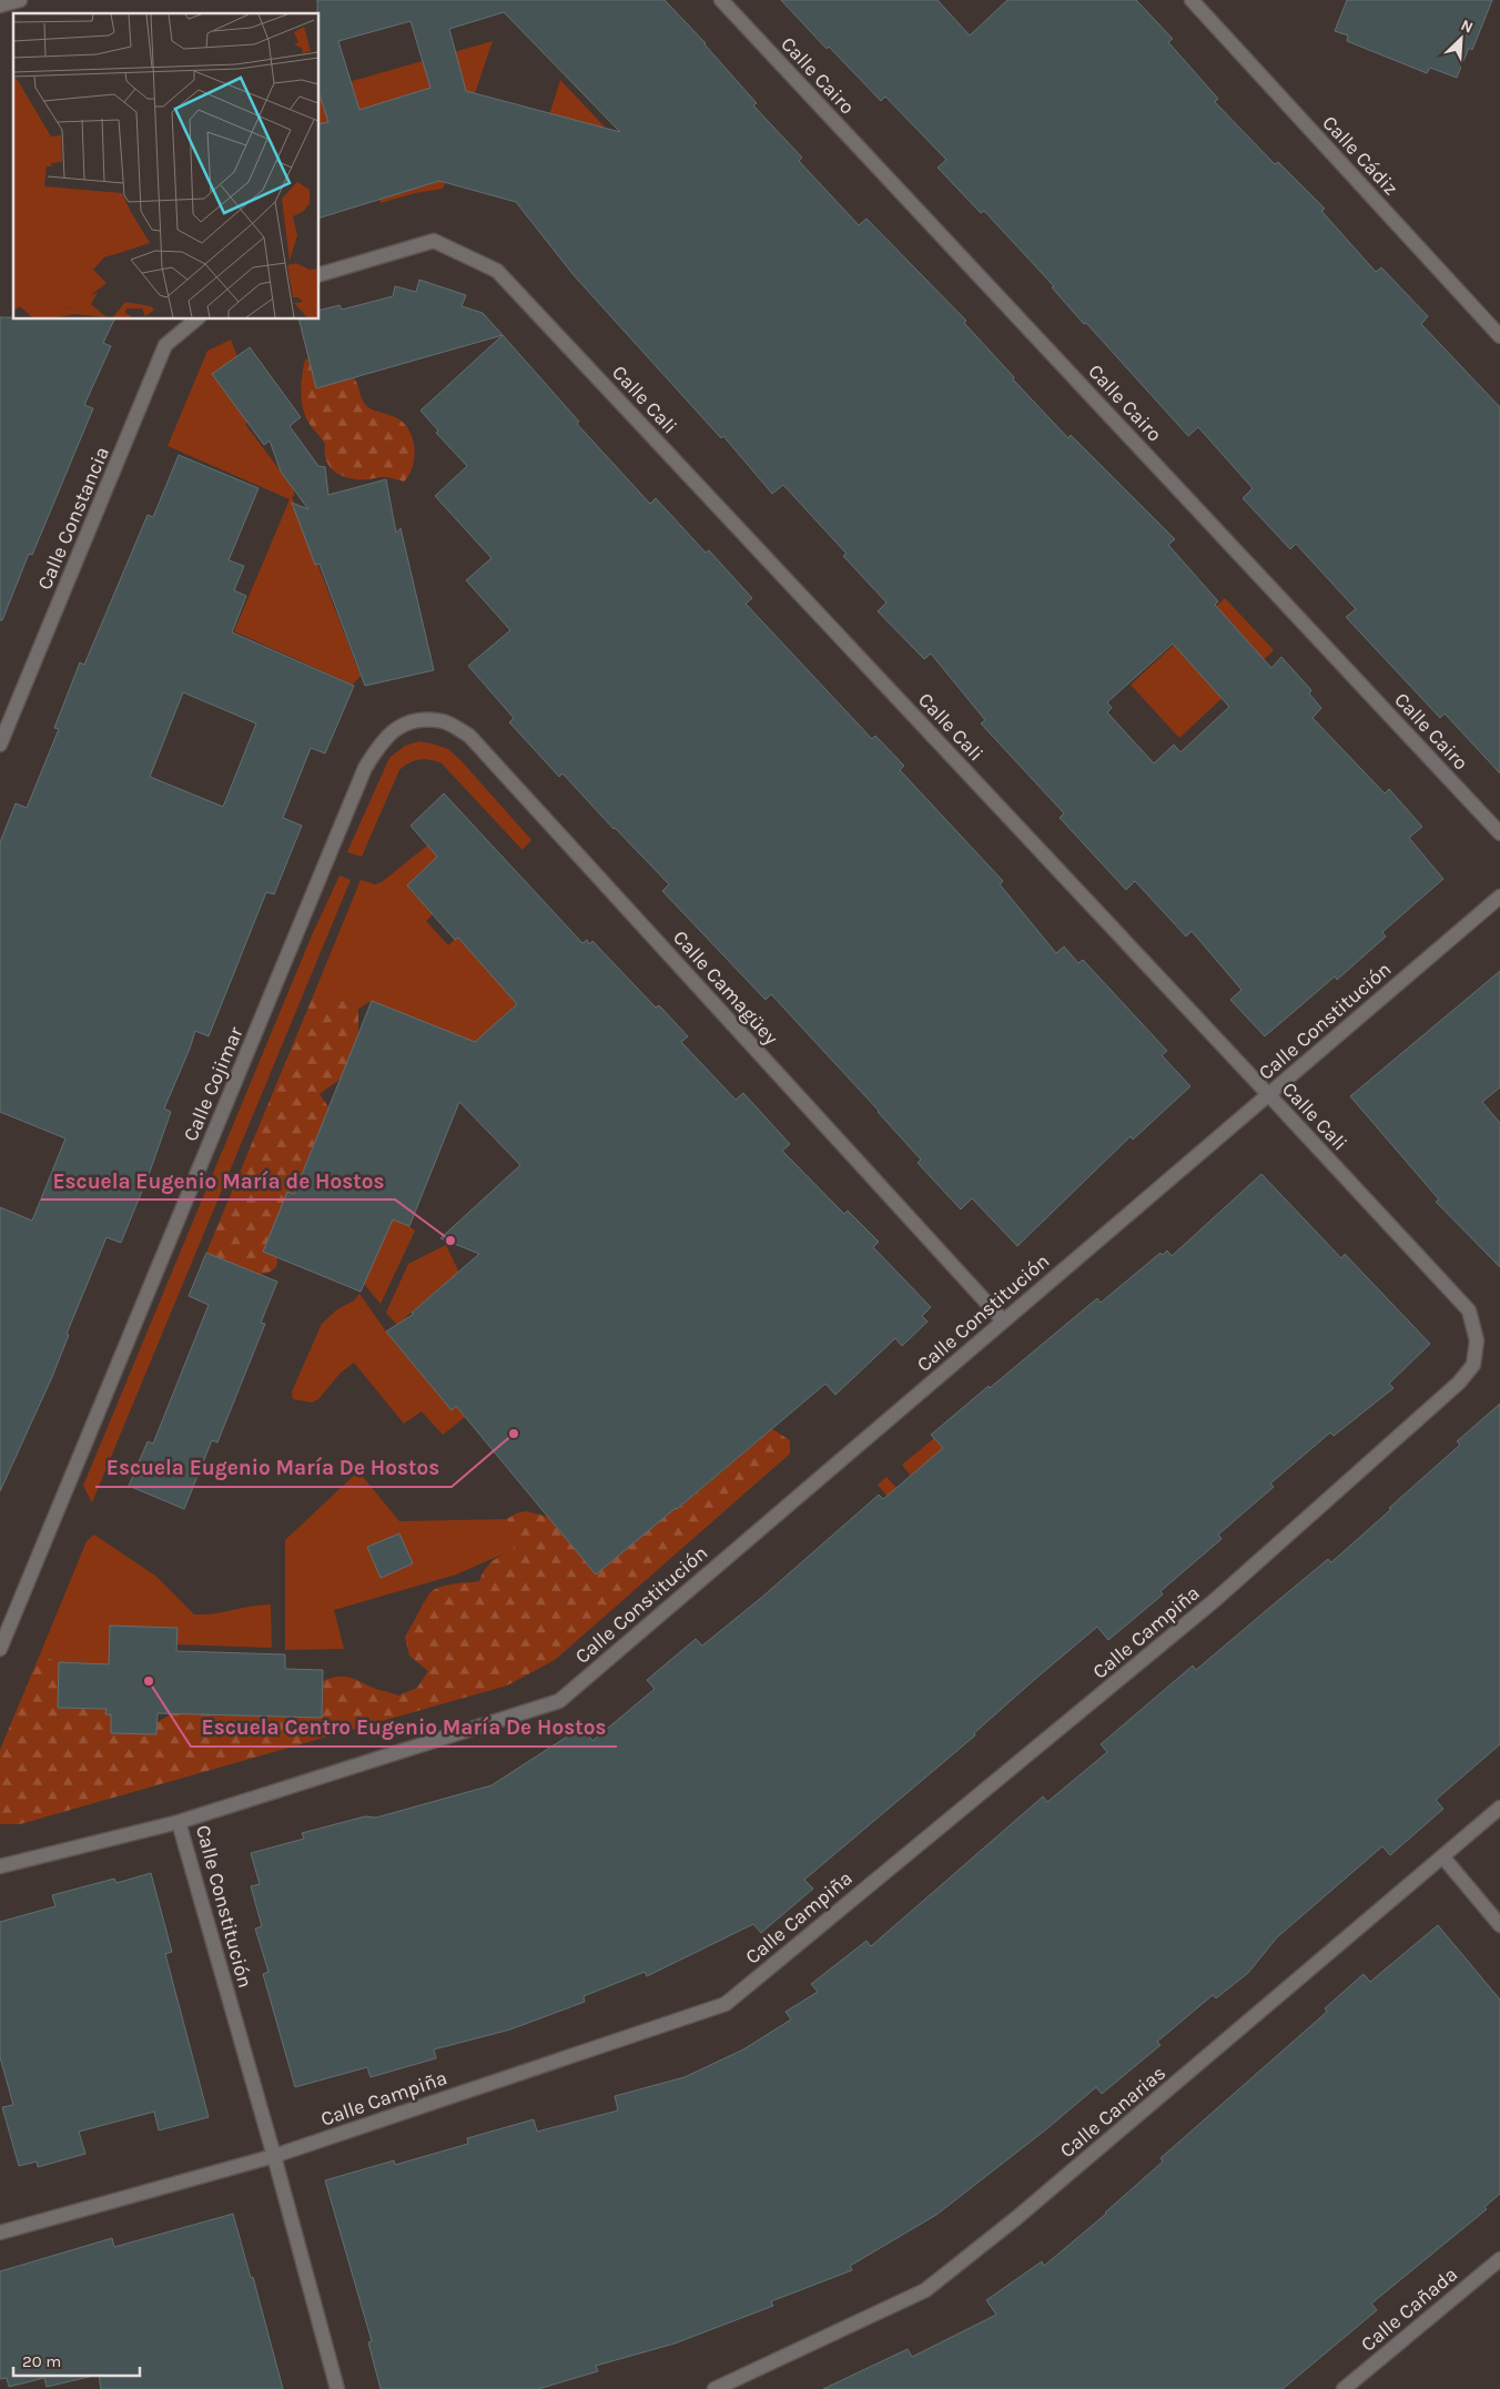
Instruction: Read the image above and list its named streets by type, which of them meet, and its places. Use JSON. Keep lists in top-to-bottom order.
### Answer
{
  "streets": {
    "street": [
      "Calle Cairo",
      "Calle Cádiz",
      "Calle Cali",
      "Calle Constancia",
      "Calle Camagüey",
      "Calle Constitución",
      "Calle Cojimar",
      "Calle Campiña",
      "Calle Canarias",
      "Calle Cañada"
    ]
  },
  "crossings": [
    ["Calle Cali", "Calle Constitución"],
    ["Calle Cali", "Calle Campiña"],
    ["Calle Camagüey", "Calle Constitución"],
    ["Calle Camagüey", "Calle Cojimar"],
    ["Calle Constitución", "Calle Campiña"]
  ],
  "places": ["Escuela Eugenio María de Hostos", "Escuela Eugenio María De Hostos", "Escuela Centro Eugenio María De Hostos"],
  "scale_bar": "20 m",
  "north": "top right"
}
